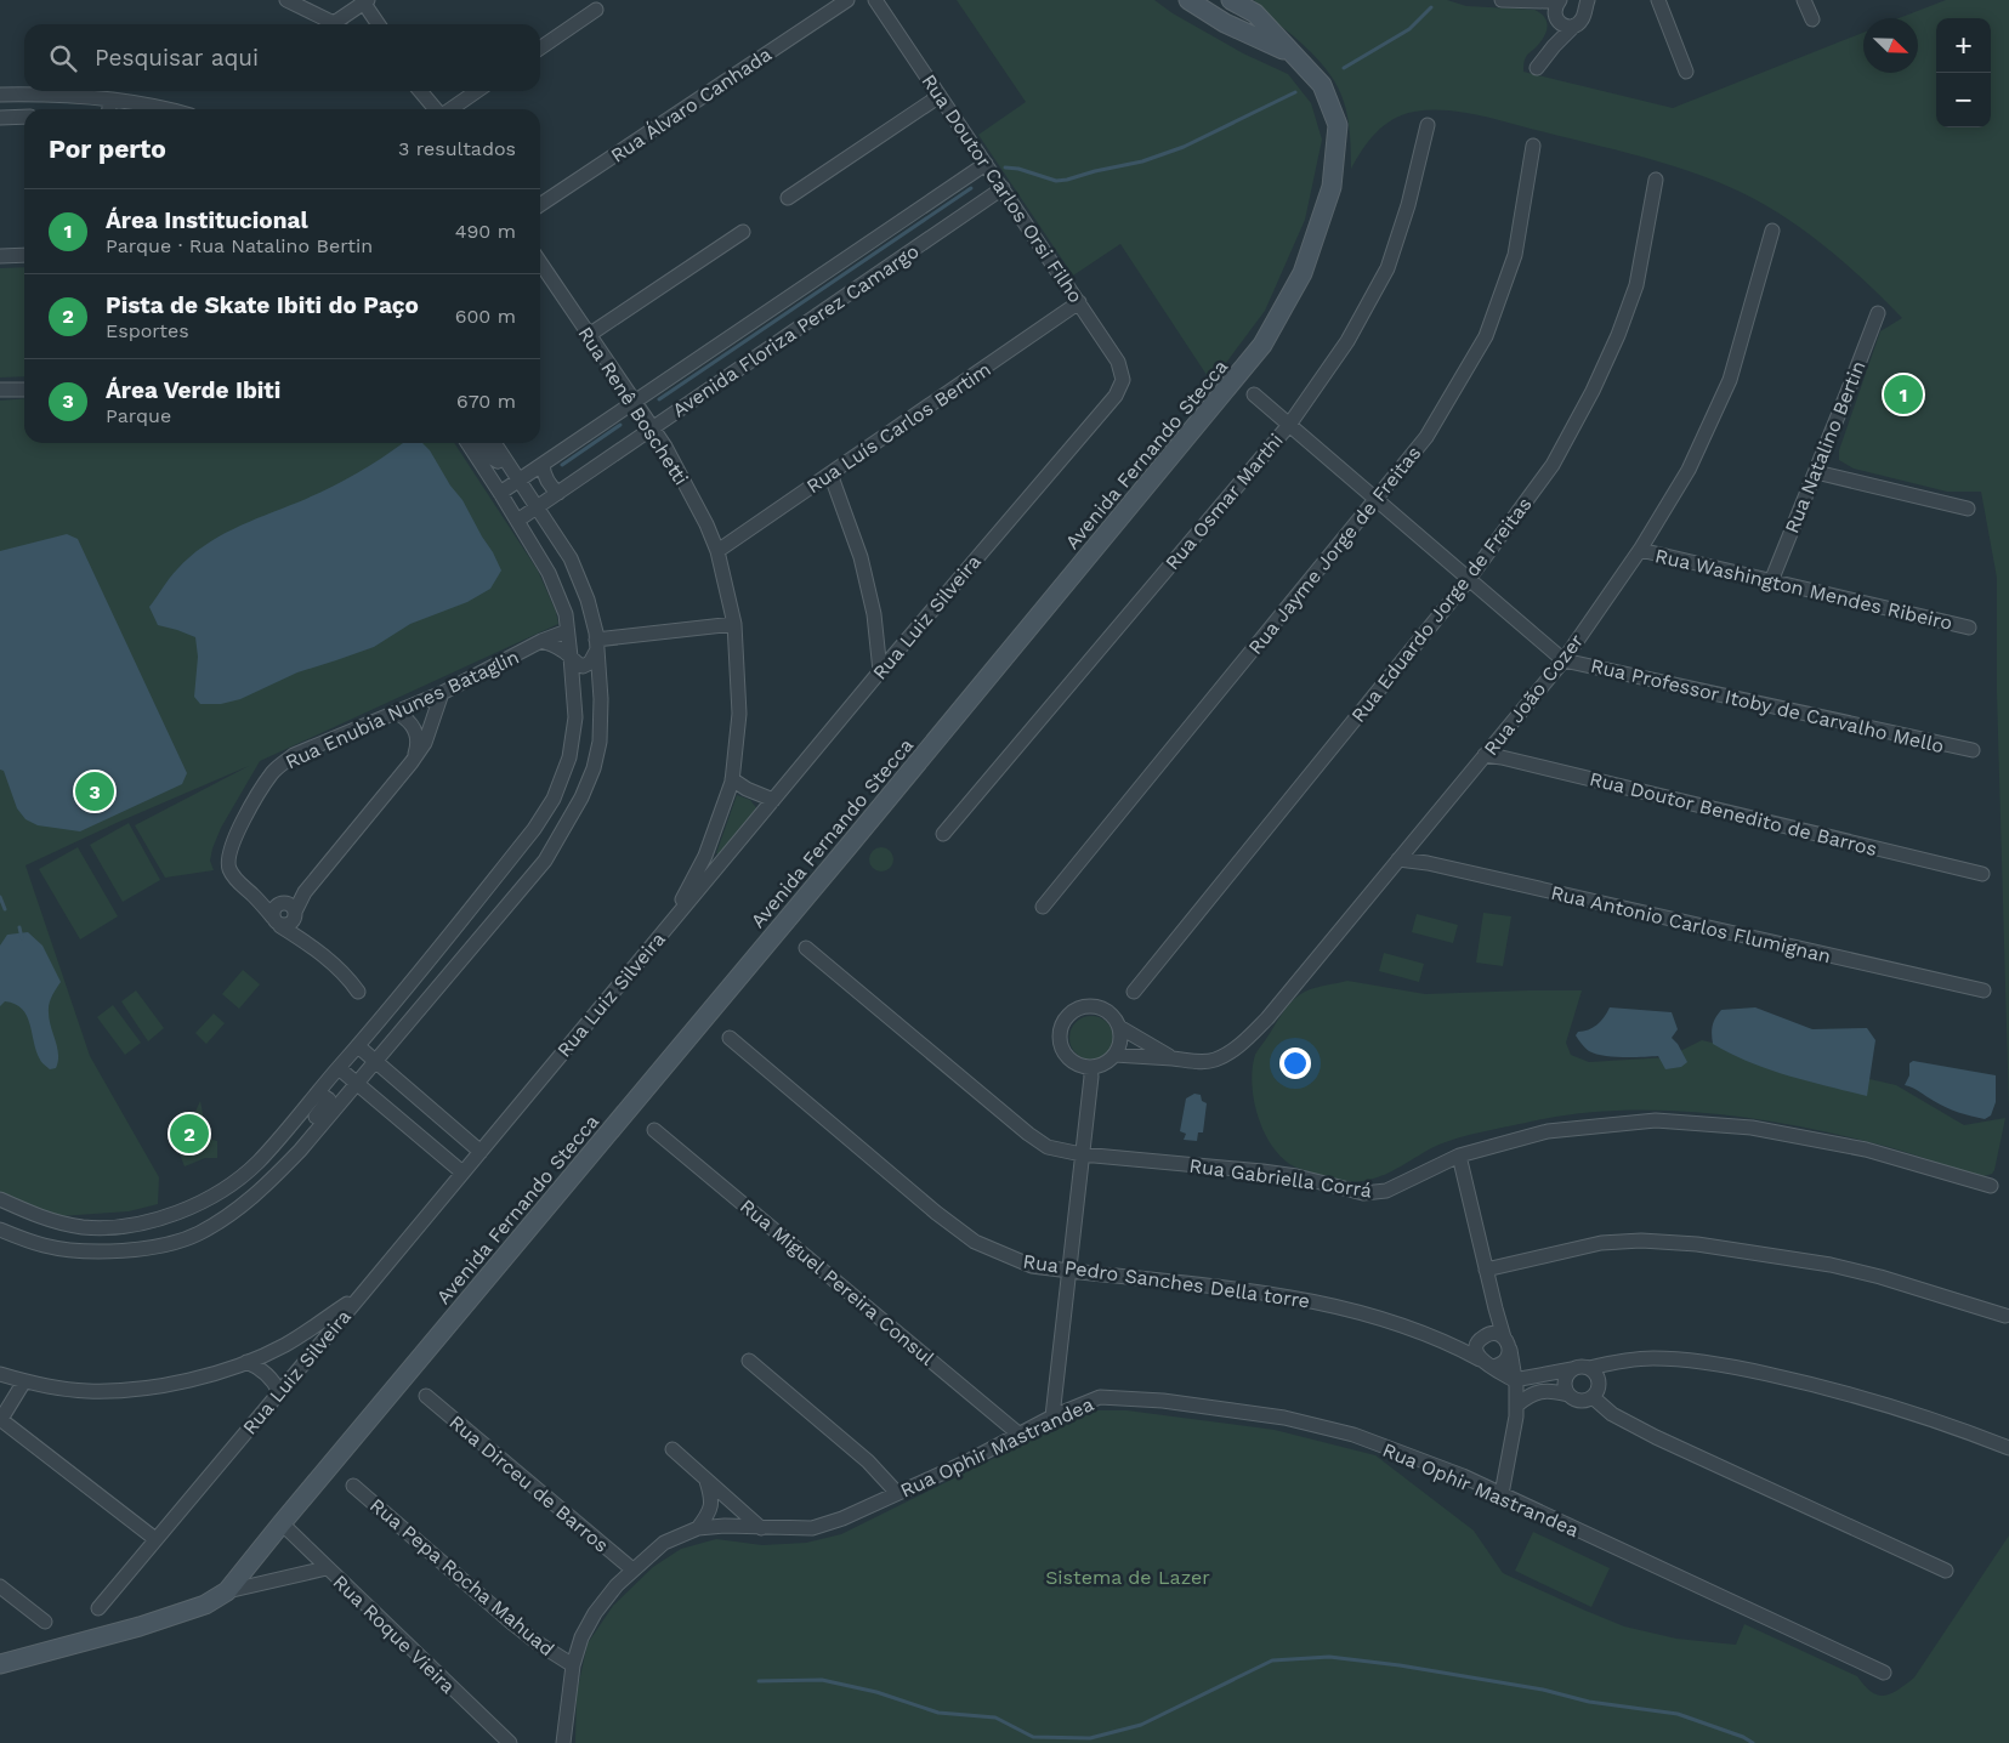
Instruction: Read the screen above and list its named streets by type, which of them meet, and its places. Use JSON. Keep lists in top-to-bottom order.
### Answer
{
  "streets": {
    "street": [
      "Rua Álvaro Canhada",
      "Rua Doutor Carlos Orsi Filho",
      "Avenida Floriza Perez Camargo",
      "Rua Renê Boschetti",
      "Rua Luís Carlos Bertim",
      "Rua Natalino Bertin",
      "Avenida Fernando Stecca",
      "Rua Osmar Marthi",
      "Rua Jayme Jorge de Freitas",
      "Rua Washington Mendes Ribeiro",
      "Rua Eduardo Jorge de Freitas",
      "Rua Luiz Silveira",
      "Rua João Cozer",
      "Rua Professor Itoby de Carvalho Mello",
      "Rua Enubia Nunes Bataglin",
      "Rua Doutor Benedito de Barros",
      "Rua Antonio Carlos Flumignan",
      "Rua Gabriella Corrá",
      "Rua Pedro Sanches Della torre",
      "Rua Miguel Pereira Consul",
      "Rua Ophir Mastrandea",
      "Rua Dirceu de Barros",
      "Rua Pepa Rocha Mahuad",
      "Rua Roque Vieira"
    ]
  },
  "crossings": [
    ["Rua Doutor Carlos Orsi Filho", "Avenida Floriza Perez Camargo"],
    ["Rua Doutor Carlos Orsi Filho", "Rua Luís Carlos Bertim"],
    ["Rua Doutor Carlos Orsi Filho", "Rua Luiz Silveira"],
    ["Avenida Floriza Perez Camargo", "Rua Renê Boschetti"],
    ["Rua Renê Boschetti", "Rua Luís Carlos Bertim"],
    ["Rua Renê Boschetti", "Rua Luiz Silveira"],
    ["Rua Natalino Bertin", "Rua Washington Mendes Ribeiro"],
    ["Avenida Fernando Stecca", "Rua Roque Vieira"],
    ["Rua Washington Mendes Ribeiro", "Rua João Cozer"],
    ["Rua João Cozer", "Rua Professor Itoby de Carvalho Mello"],
    ["Rua João Cozer", "Rua Doutor Benedito de Barros"],
    ["Rua João Cozer", "Rua Antonio Carlos Flumignan"],
    ["Rua Miguel Pereira Consul", "Rua Ophir Mastrandea"],
    ["Rua Ophir Mastrandea", "Rua Dirceu de Barros"],
    ["Rua Ophir Mastrandea", "Rua Pepa Rocha Mahuad"]
  ],
  "parks": ["Sistema de Lazer"],
  "north": "bottom right",
  "page": {
    "map_buttons": ["+", "−"],
    "search": "Pesquisar aqui",
    "heading": ["Por perto", "3 resultados"],
    "list": [
      {
        "mark": "1",
        "name": "Área Institucional",
        "note": "Parque · Rua Natalino Bertin",
        "value": "490 m"
      },
      {
        "mark": "2",
        "name": "Pista de Skate Ibiti do Paço",
        "note": "Esportes",
        "value": "600 m"
      },
      {
        "mark": "3",
        "name": "Área Verde Ibiti",
        "note": "Parque",
        "value": "670 m"
      }
    ],
    "pins": ["1", "3", "2"]
  }
}
